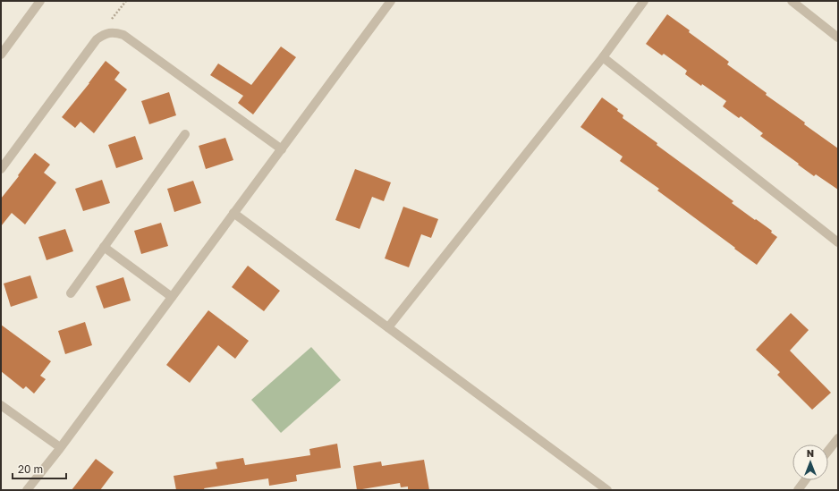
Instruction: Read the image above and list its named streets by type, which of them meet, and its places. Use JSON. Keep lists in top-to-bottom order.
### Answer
{
  "scale_bar": "20 m",
  "north": "top"
}
